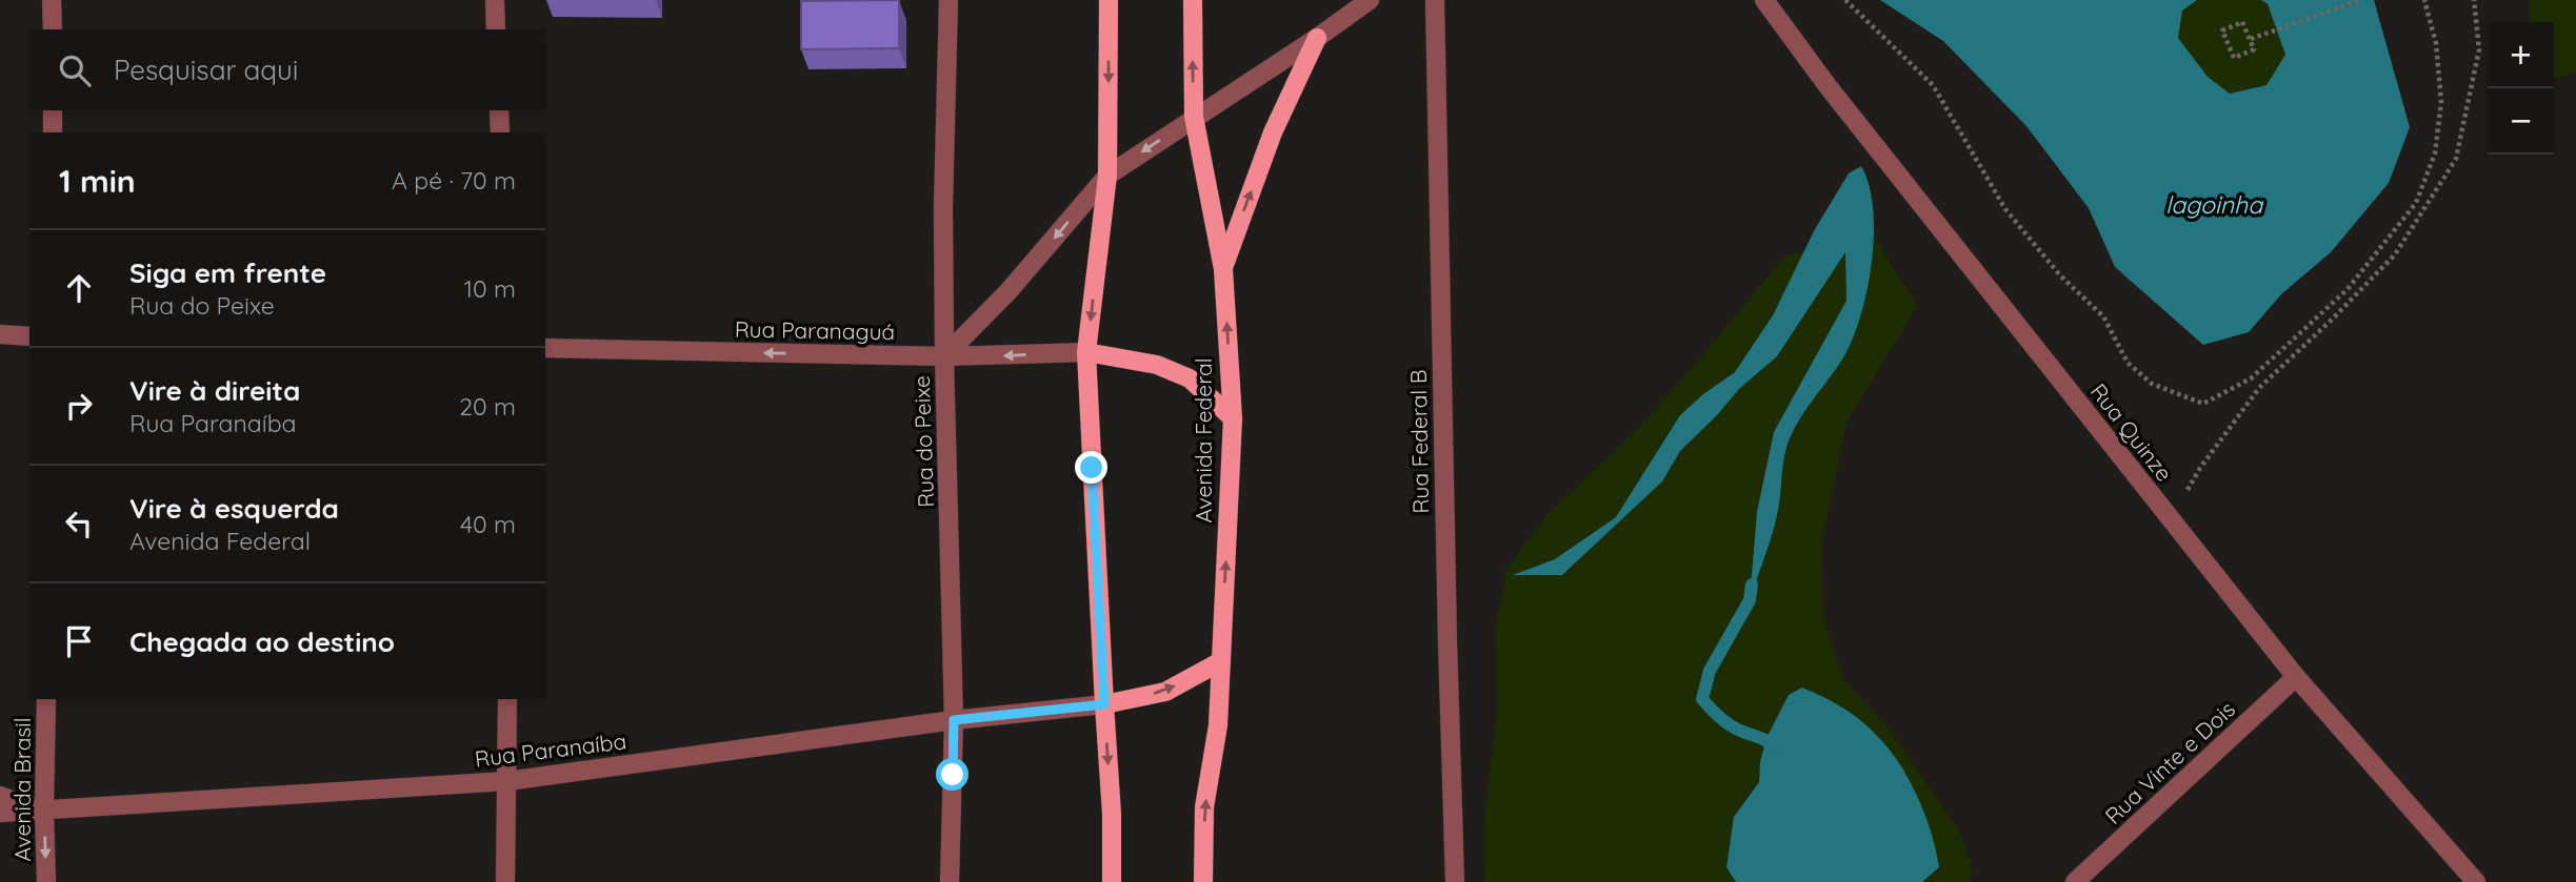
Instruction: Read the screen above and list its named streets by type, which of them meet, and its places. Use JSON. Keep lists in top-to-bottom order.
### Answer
{
  "streets": {
    "main road": ["Avenida Federal"],
    "street": [
      "Rua Paranaguá",
      "Rua Quinze",
      "Rua do Peixe",
      "Rua Federal B",
      "Rua Paranaíba",
      "Rua Vinte e Dois",
      "Avenida Brasil"
    ]
  },
  "crossings": [
    ["Rua Paranaguá", "Rua do Peixe"],
    ["Rua Quinze", "Rua Vinte e Dois"],
    ["Rua do Peixe", "Rua Paranaíba"],
    ["Rua Paranaíba", "Avenida Brasil"]
  ],
  "one_way": ["Rua Paranaguá", "Avenida Brasil"],
  "water": ["lagoinha"],
  "page": {
    "map_buttons": ["+", "−"],
    "search": "Pesquisar aqui",
    "heading": ["1 min", "A pé · 70 m"],
    "list": [
      ["Siga em frente", "Rua do Peixe", "10 m"],
      ["Vire à direita", "Rua Paranaíba", "20 m"],
      ["Vire à esquerda", "Avenida Federal", "40 m"],
      "Chegada ao destino"
    ]
  }
}
